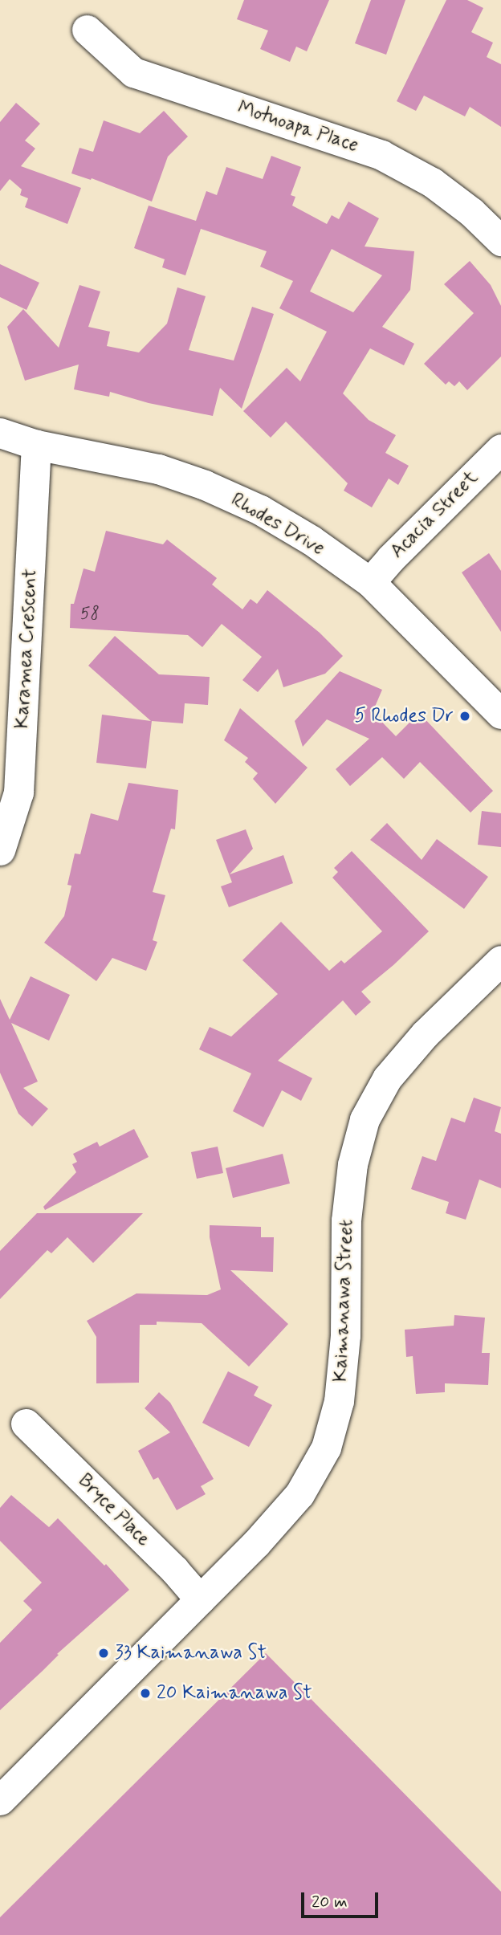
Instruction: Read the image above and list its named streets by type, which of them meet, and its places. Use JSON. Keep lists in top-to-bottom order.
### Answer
{
  "streets": {
    "street": [
      "Motuoapa Place",
      "Acacia Street",
      "Rhodes Drive",
      "Karamea Crescent",
      "Kaimanawa Street",
      "Bryce Place"
    ]
  },
  "crossings": [
    ["Acacia Street", "Rhodes Drive"],
    ["Rhodes Drive", "Karamea Crescent"],
    ["Kaimanawa Street", "Bryce Place"]
  ],
  "places": ["5 Rhodes Dr", "33 Kaimanawa St", "20 Kaimanawa St"],
  "house_numbers": ["58"],
  "scale_bar": "20 m"
}
